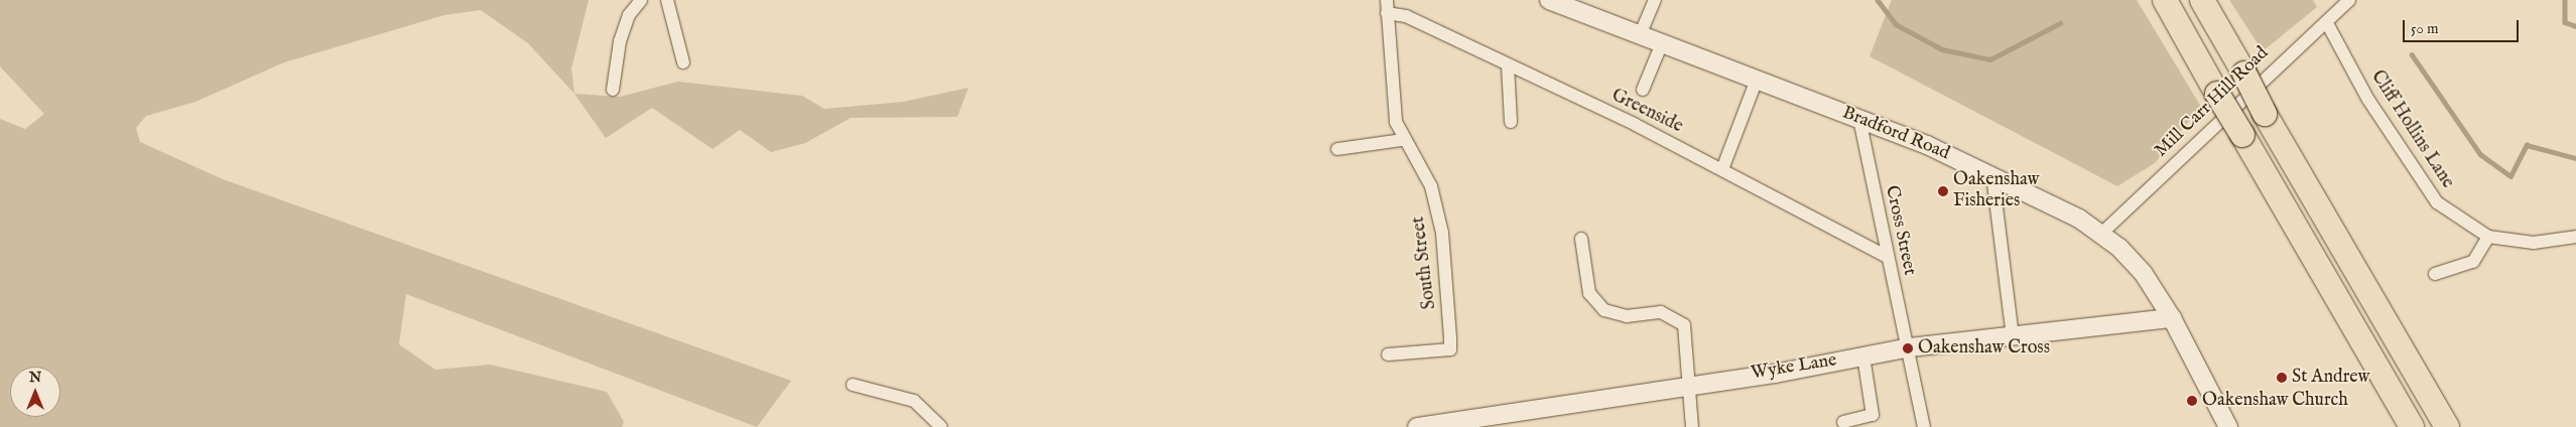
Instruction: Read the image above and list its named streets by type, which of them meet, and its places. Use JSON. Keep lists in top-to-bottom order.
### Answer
{
  "streets": {
    "street": [
      "Mill Carr Hill Road",
      "Greenside",
      "Cliff Hollins Lane",
      "Bradford Road",
      "Cross Street",
      "South Street",
      "Wyke Lane"
    ]
  },
  "crossings": [
    ["Mill Carr Hill Road", "Cliff Hollins Lane"],
    ["Mill Carr Hill Road", "Bradford Road"],
    ["Greenside", "Cross Street"],
    ["Greenside", "South Street"],
    ["Bradford Road", "Cross Street"],
    ["Bradford Road", "Wyke Lane"],
    ["Cross Street", "Wyke Lane"]
  ],
  "places": [
    "Oakenshaw Fisheries",
    "Oakenshaw Cross",
    "St Andrew",
    "Oakenshaw Church"
  ],
  "scale_bar": "50 m",
  "north": "top"
}
